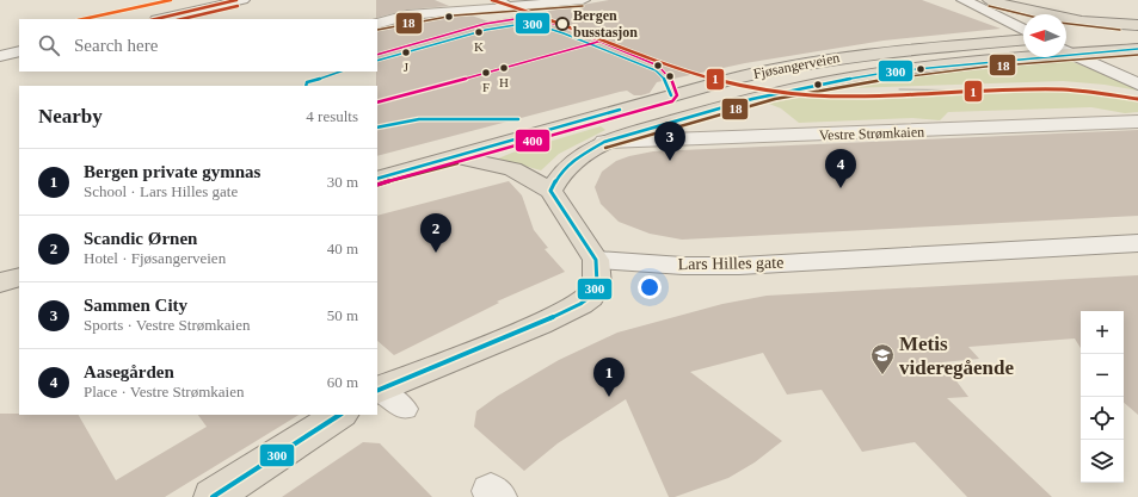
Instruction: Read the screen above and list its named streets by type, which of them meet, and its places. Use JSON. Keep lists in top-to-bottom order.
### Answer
{
  "streets": {
    "highway": ["Fjøsangerveien"],
    "main road": ["Vestre Strømkaien", "Lars Hilles gate"]
  },
  "crossings": [
    ["Fjøsangerveien", "Vestre Strømkaien"]
  ],
  "places": {
    "other": [
      "Bergen busstasjon",
      "K",
      "J",
      "H",
      "F"
    ],
    "school or university": ["Metis videregående"]
  },
  "lines": [
    "transit line 1",
    "transit line 2",
    "transit line 18",
    "transit line 400",
    "transit line 300"
  ],
  "north": "left",
  "page": {
    "search": "Search here",
    "heading": ["Nearby", "4 results"],
    "pins": [
      "3",
      "4",
      "2",
      "1"
    ],
    "list": [
      {
        "mark": "1",
        "name": "Bergen private gymnas",
        "note": "School · Lars Hilles gate",
        "value": "30 m"
      },
      {
        "mark": "2",
        "name": "Scandic Ørnen",
        "note": "Hotel · Fjøsangerveien",
        "value": "40 m"
      },
      {
        "mark": "3",
        "name": "Sammen City",
        "note": "Sports · Vestre Strømkaien",
        "value": "50 m"
      },
      {
        "mark": "4",
        "name": "Aasegården",
        "note": "Place · Vestre Strømkaien",
        "value": "60 m"
      }
    ],
    "map_buttons": ["+", "−"]
  }
}
